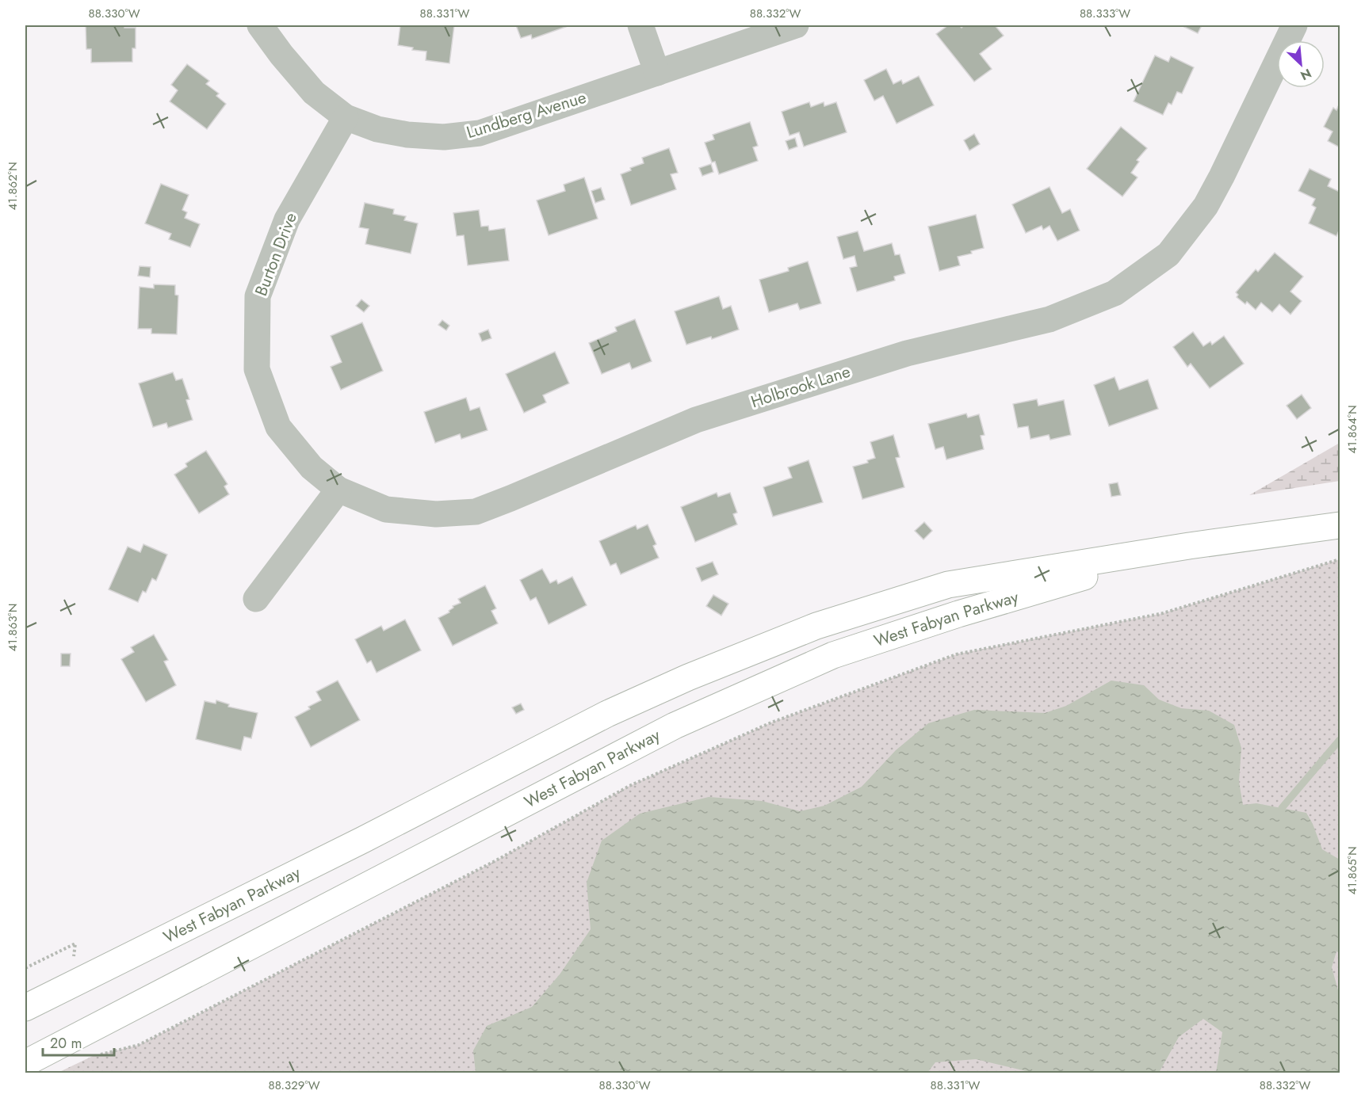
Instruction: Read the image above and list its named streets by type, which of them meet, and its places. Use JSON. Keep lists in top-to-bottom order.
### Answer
{
  "streets": {
    "main road": ["West Fabyan Parkway"],
    "street": ["Lundberg Avenue", "Burton Drive", "Holbrook Lane"]
  },
  "crossings": [
    ["Lundberg Avenue", "Burton Drive"],
    ["Burton Drive", "Holbrook Lane"]
  ],
  "scale_bar": "20 m",
  "north": "bottom right",
  "coordinates": [
    "88.330°W",
    "88.331°W",
    "88.332°W",
    "88.333°W",
    "41.862°N",
    "41.864°N",
    "41.863°N",
    "41.865°N",
    "88.329°W"
  ]
}
